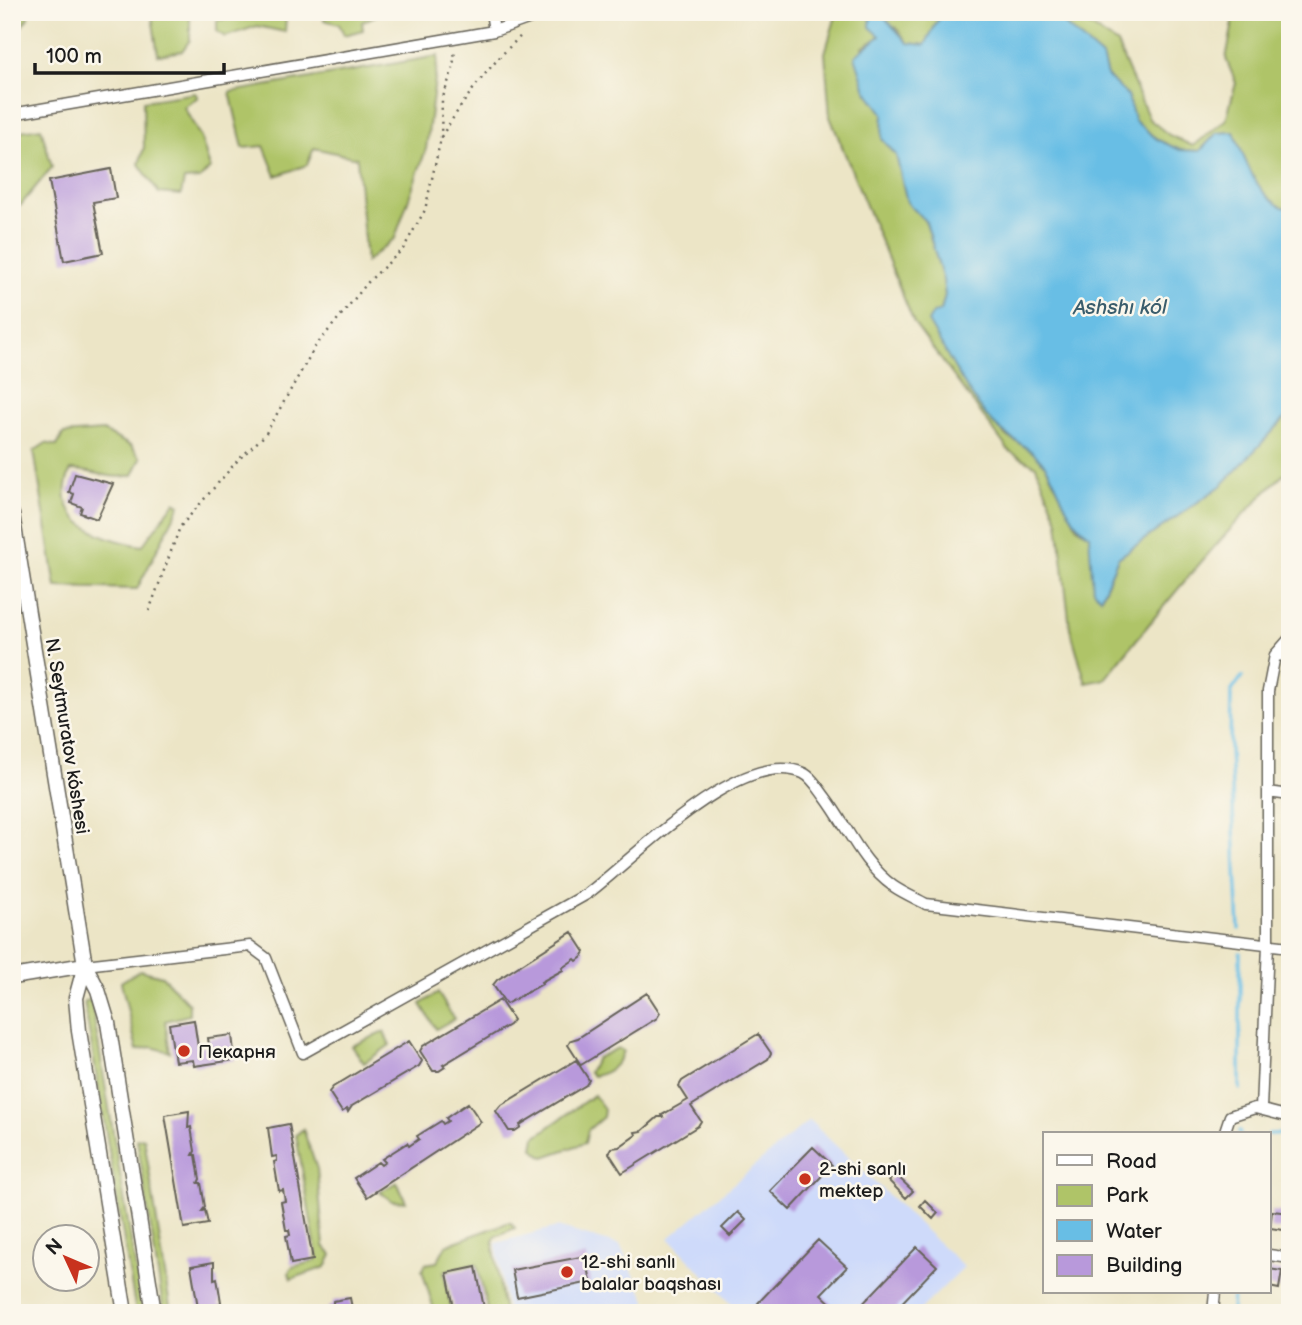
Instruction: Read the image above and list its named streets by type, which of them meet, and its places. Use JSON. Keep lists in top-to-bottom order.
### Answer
{
  "streets": {
    "street": ["N. Seytmuratov kóshesi"]
  },
  "water": ["Ashshı kól"],
  "places": ["Пекарня", "2-shi sanlı mektep", "12-shi sanlı balalar baqshası"],
  "legend": [
    "Road",
    "Park",
    "Water",
    "Building"
  ],
  "scale_bar": "100 m",
  "north": "top left"
}
